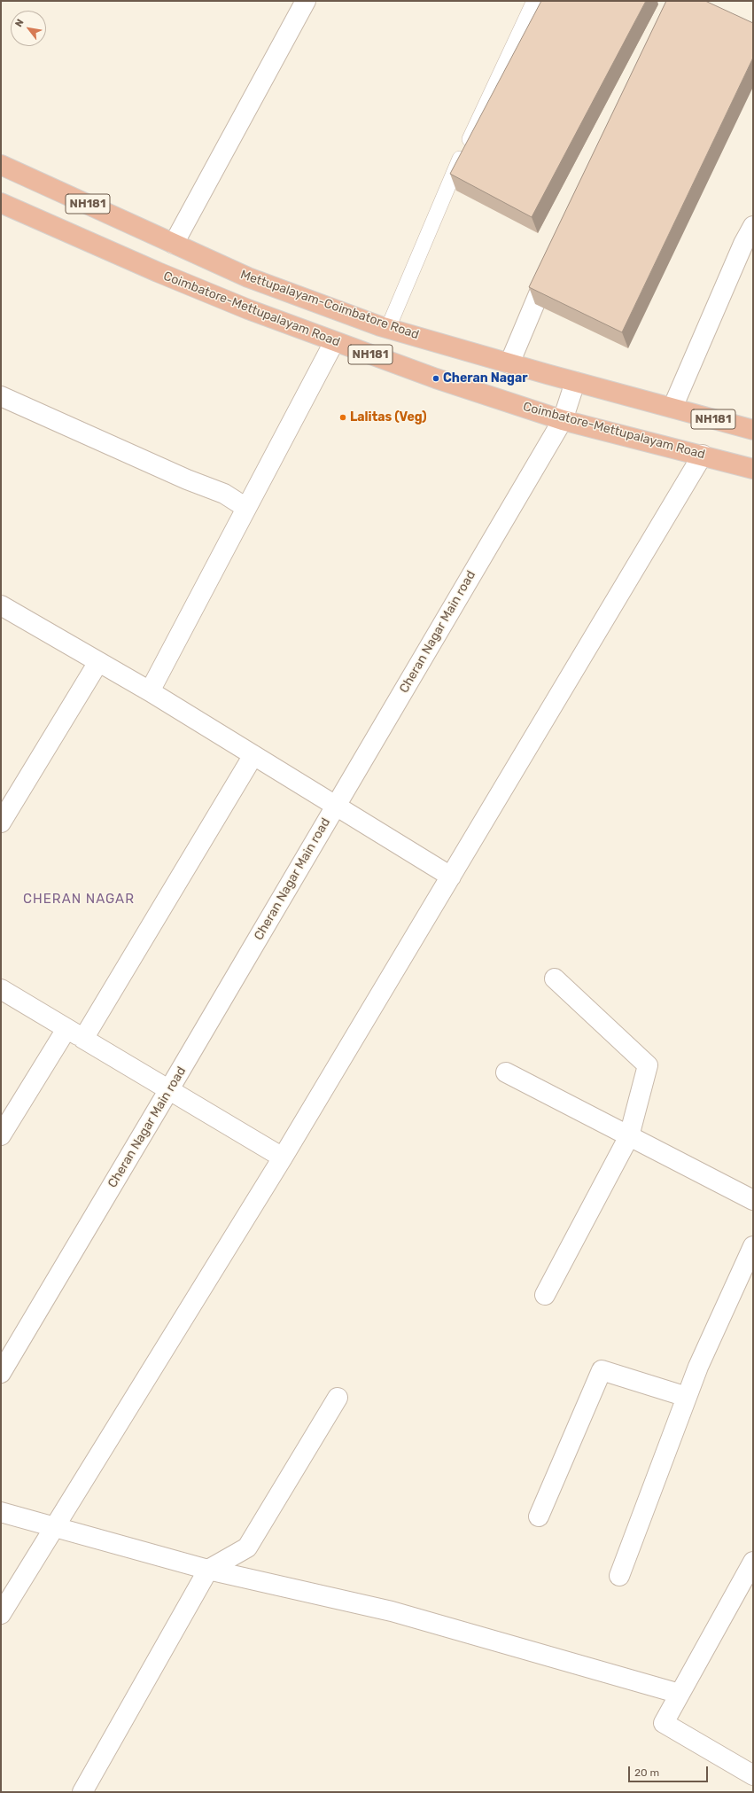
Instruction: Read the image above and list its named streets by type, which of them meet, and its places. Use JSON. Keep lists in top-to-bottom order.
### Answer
{
  "streets": {
    "highway": ["NH181", "Mettupalayam-Coimbatore Road", "Coimbatore-Mettupalayam Road"],
    "street": ["Cheran Nagar Main road"]
  },
  "crossings": [
    ["Mettupalayam-Coimbatore Road", "Cheran Nagar Main road"],
    ["Coimbatore-Mettupalayam Road", "Cheran Nagar Main road"]
  ],
  "districts": ["CHERAN NAGAR"],
  "places": ["Cheran Nagar", "Lalitas (Veg)"],
  "scale_bar": "20 m",
  "north": "top left"
}
